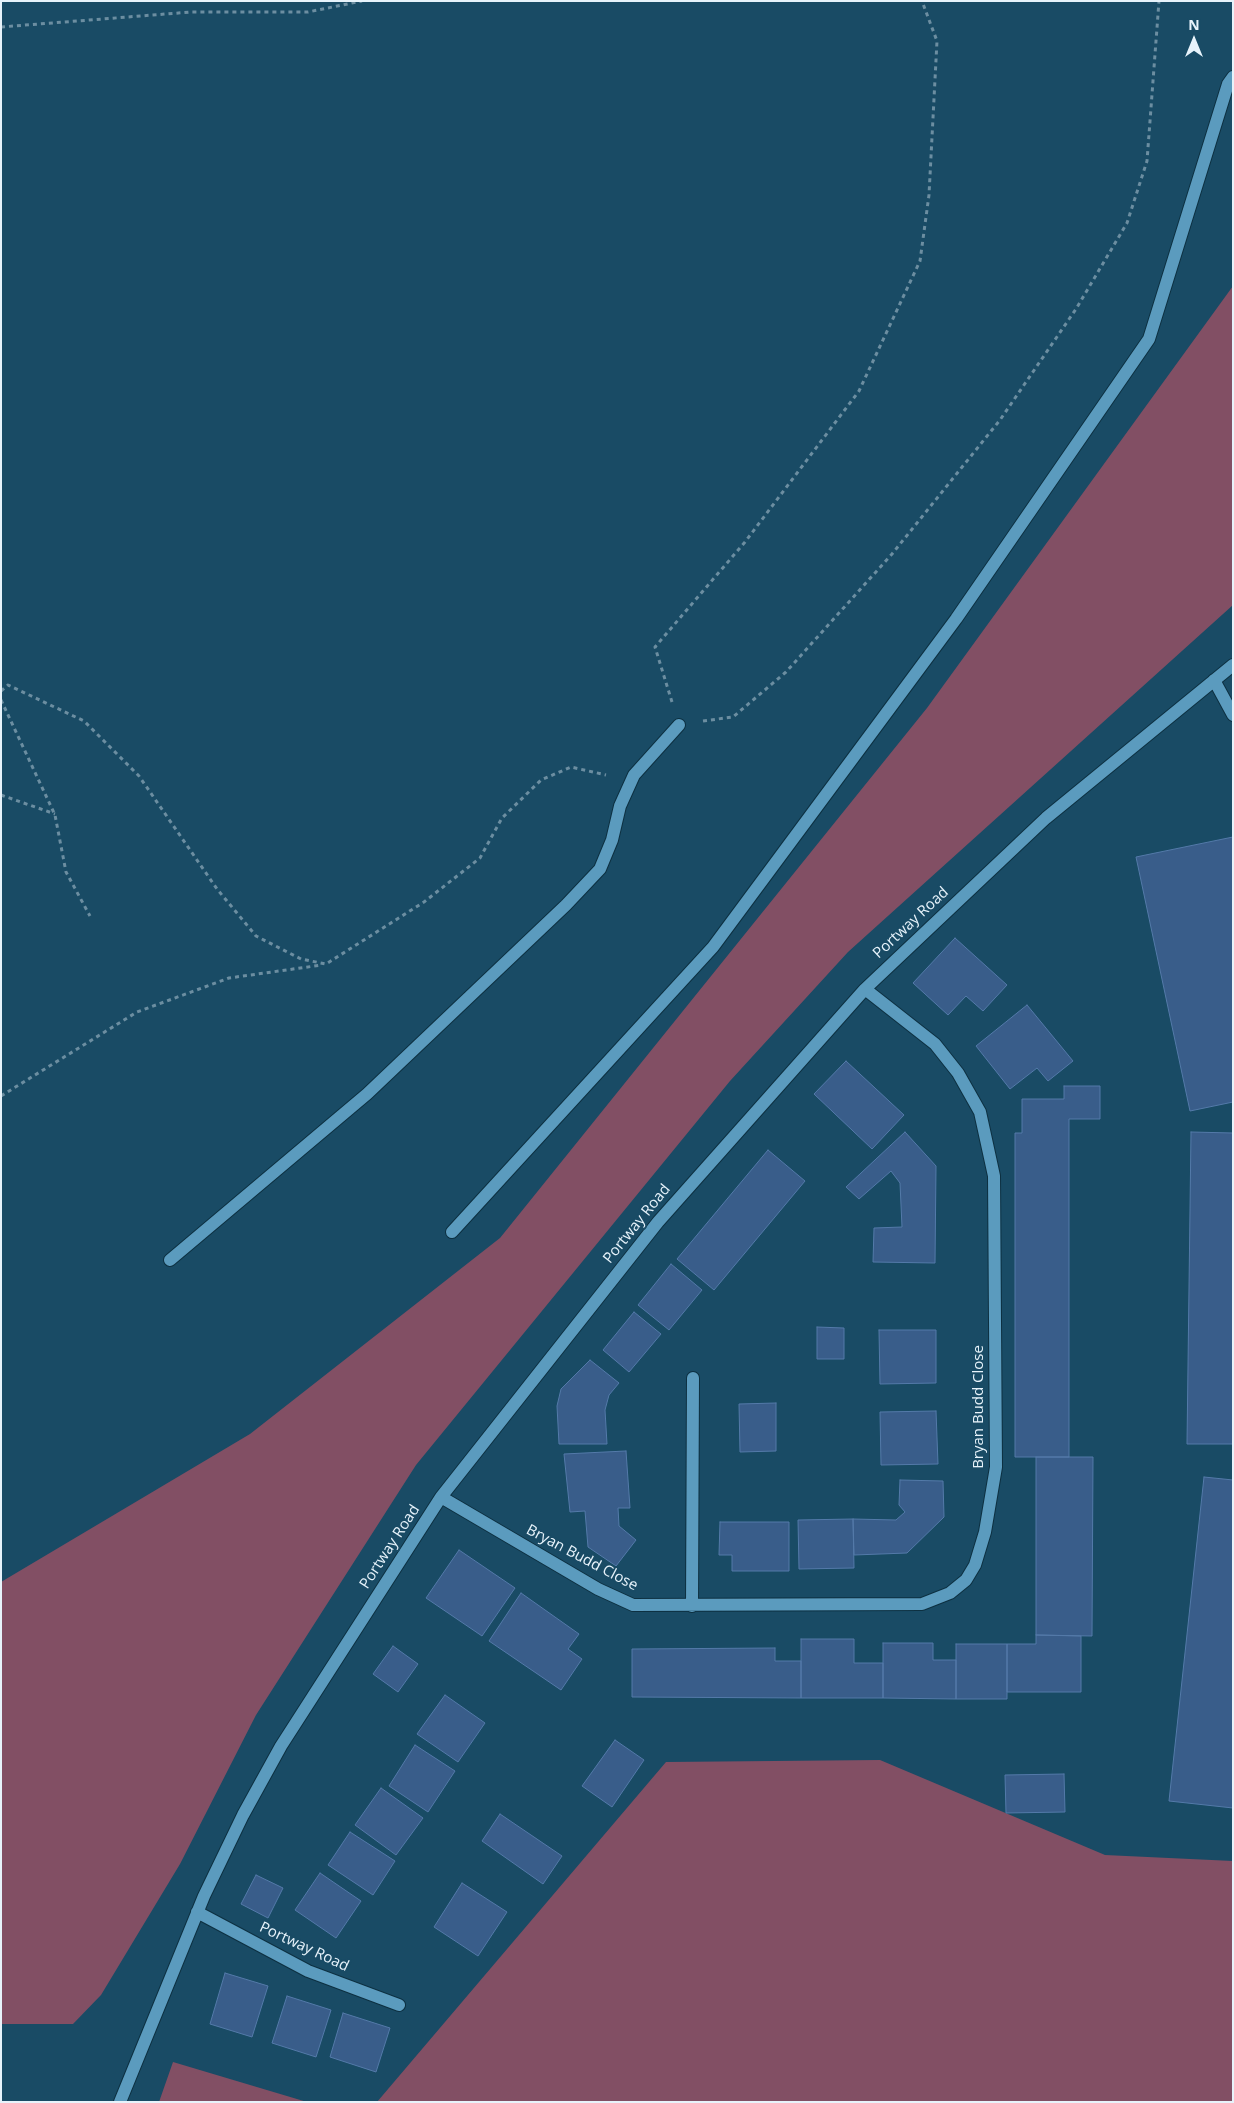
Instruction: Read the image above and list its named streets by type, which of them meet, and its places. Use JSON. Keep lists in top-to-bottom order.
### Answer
{
  "streets": {
    "street": ["Portway Road", "Bryan Budd Close"]
  },
  "crossings": [
    ["Portway Road", "Bryan Budd Close"]
  ],
  "north": "top"
}
